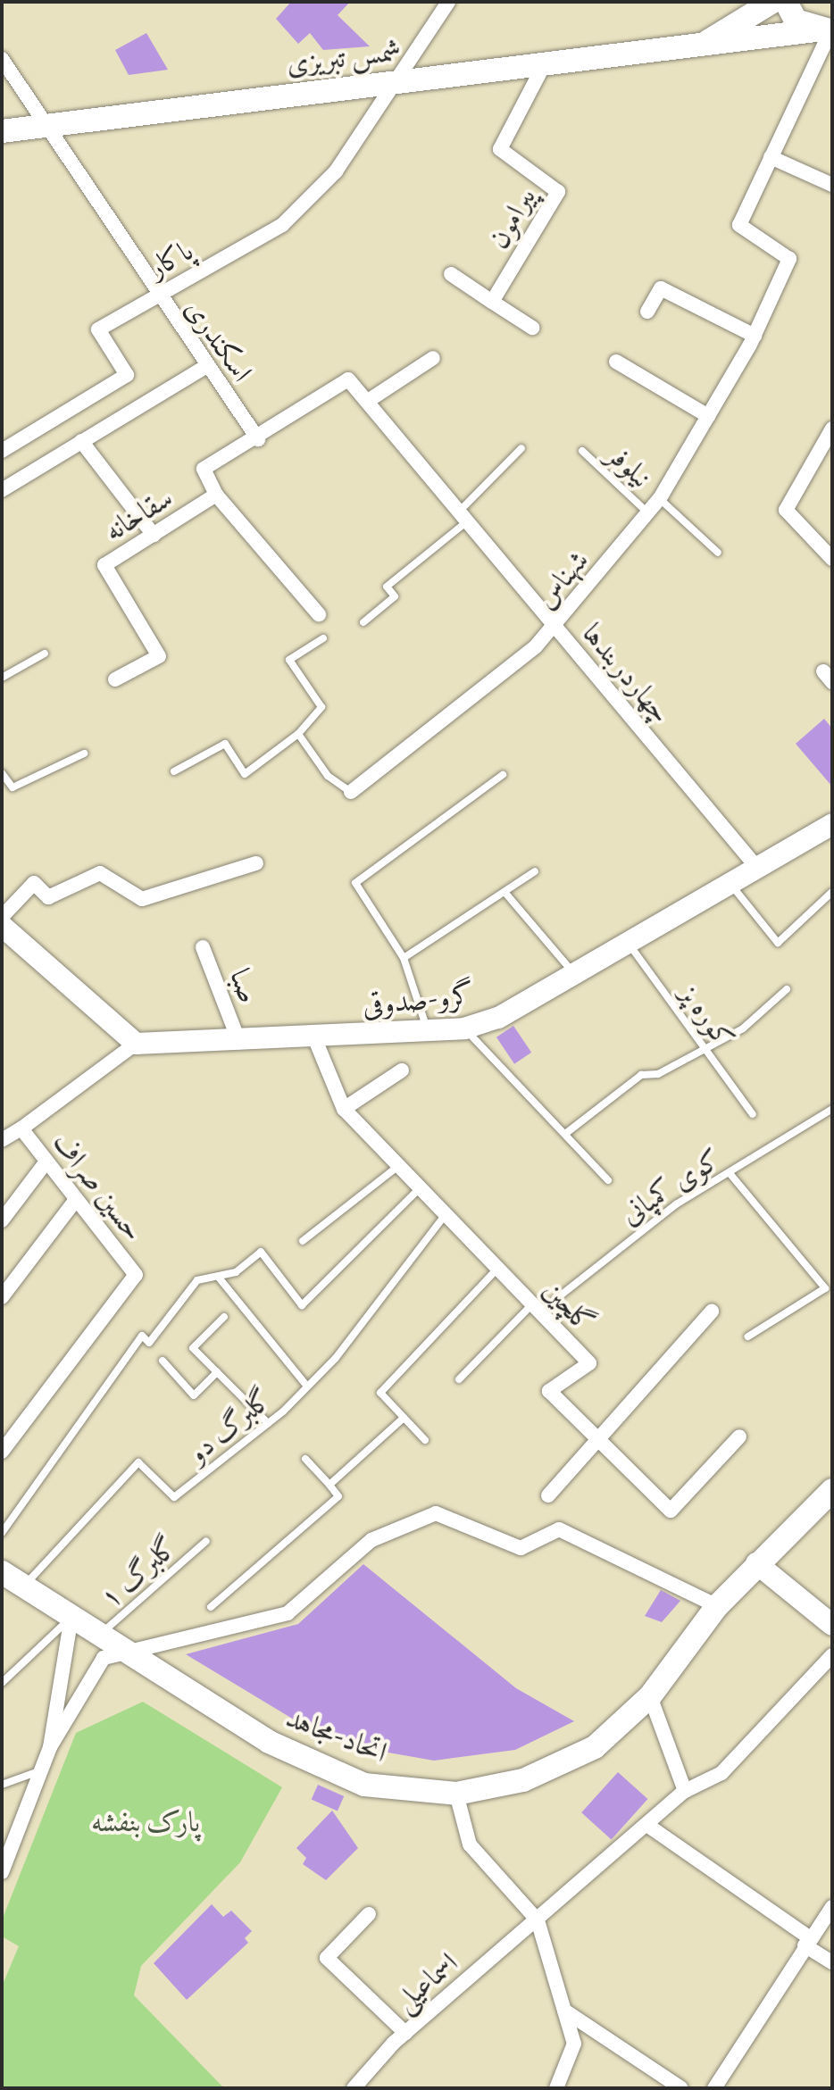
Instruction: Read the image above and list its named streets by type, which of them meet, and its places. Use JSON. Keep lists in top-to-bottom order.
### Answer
{
  "streets": {
    "main road": ["شمس تبریزی", "اتحاد-مجاهد"],
    "street": [
      "پیرامون",
      "پاکار",
      "اسکندری",
      "سقاخانه",
      "شهناس",
      "چهاردربندها",
      "صبا",
      "گرو-صدوقی",
      "حسین صراف",
      "گلچین",
      "اسماعیلی"
    ],
    "lane": [
      "نیلوفر",
      "کوره پز",
      "کوی کمپانی",
      "گلبرگ دو",
      "گلبرگ ۱"
    ]
  },
  "crossings": [
    ["شمس تبریزی", "پیرامون"],
    ["شمس تبریزی", "پاکار"],
    ["شمس تبریزی", "اسکندری"],
    ["پاکار", "اسکندری"],
    ["اسکندری", "سقاخانه"],
    ["اسکندری", "چهاردربندها"],
    ["نیلوفر", "شهناس"],
    ["سقاخانه", "چهاردربندها"],
    ["شهناس", "چهاردربندها"],
    ["چهاردربندها", "گرو-صدوقی"],
    ["صبا", "گرو-صدوقی"],
    ["گرو-صدوقی", "کوره پز"],
    ["گرو-صدوقی", "حسین صراف"],
    ["گرو-صدوقی", "گلچین"],
    ["کوی کمپانی", "گلچین"],
    ["گلچین", "گلبرگ دو"],
    ["گلبرگ دو", "اتحاد-مجاهد"],
    ["گلبرگ ۱", "اتحاد-مجاهد"]
  ],
  "parks": ["پارک بنفشه"]
}
